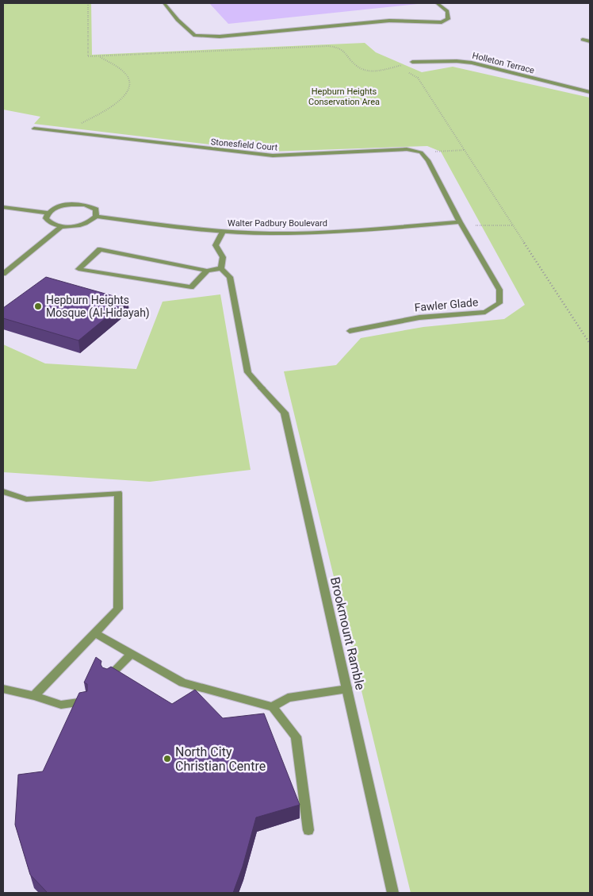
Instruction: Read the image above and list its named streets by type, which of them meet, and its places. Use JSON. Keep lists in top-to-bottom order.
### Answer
{
  "streets": {
    "street": [
      "Holleton Terrace",
      "Stonesfield Court",
      "Walter Padbury Boulevard",
      "Fawler Glade",
      "Brookmount Ramble"
    ]
  },
  "crossings": [
    ["Walter Padbury Boulevard", "Fawler Glade"]
  ],
  "parks": ["Hepburn Heights Conservation Area"],
  "places": ["Hepburn Heights Mosque (Al-Hidayah)", "North City Christian Centre"]
}
